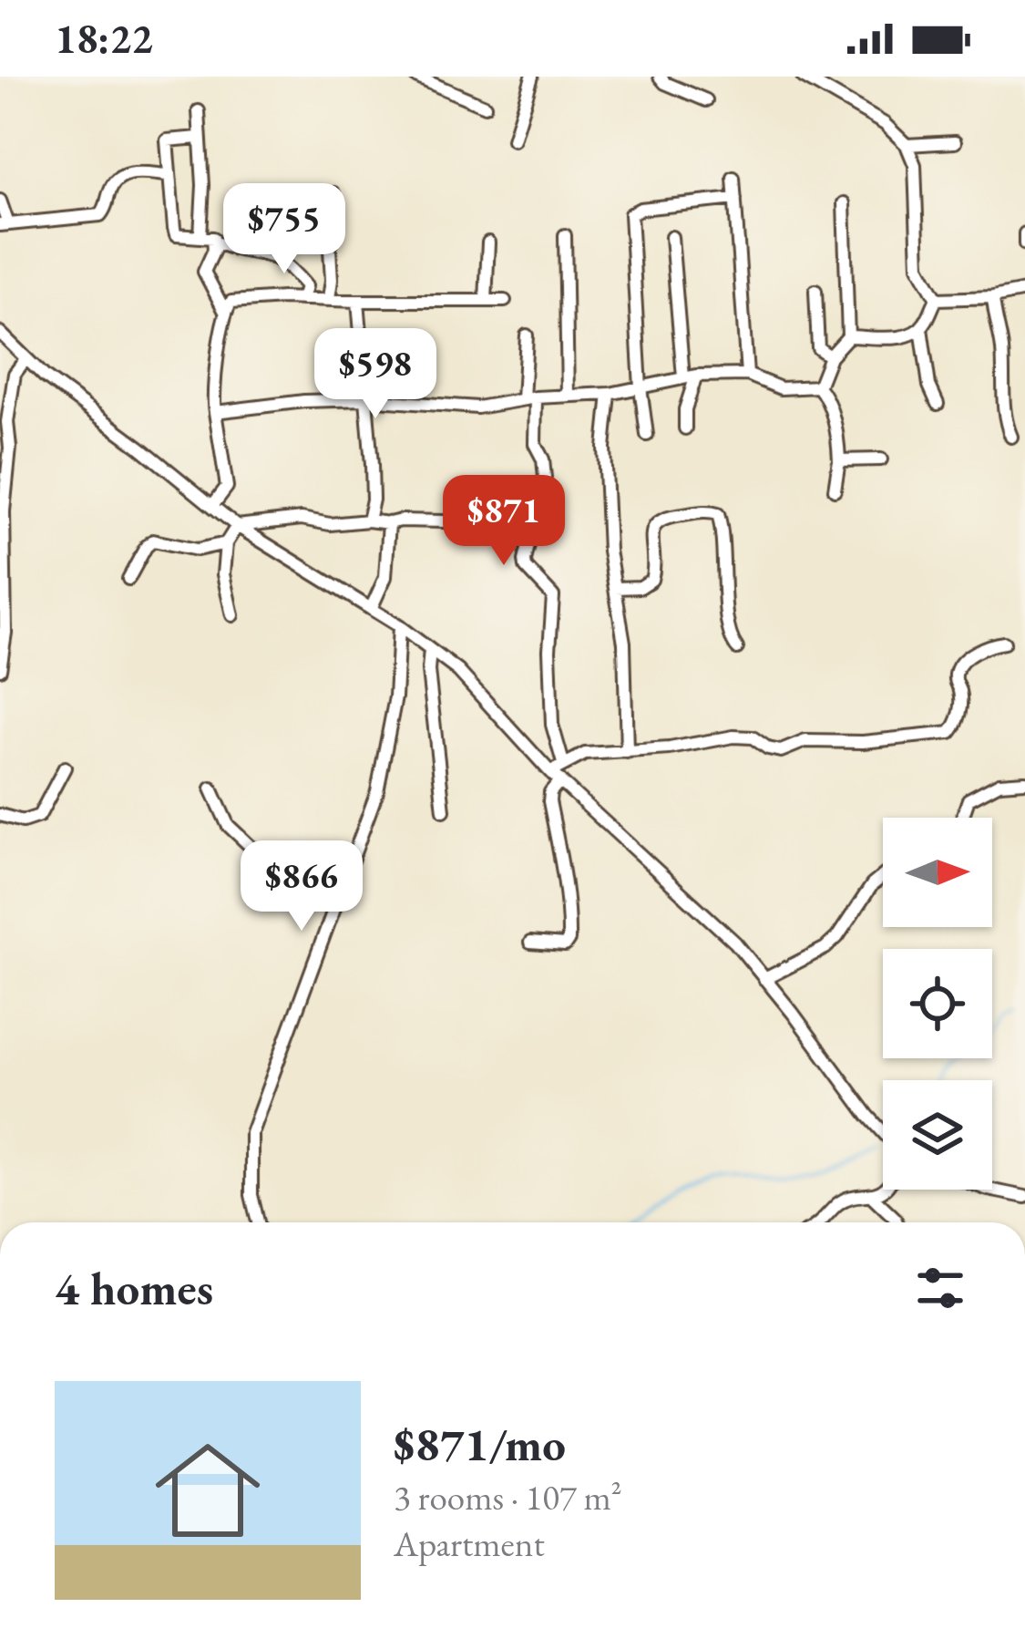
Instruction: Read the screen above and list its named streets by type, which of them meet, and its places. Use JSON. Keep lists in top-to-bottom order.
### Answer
{
  "north": "right",
  "page": {
    "status": "18:22",
    "price": [
      "$755",
      "$598",
      "$871",
      "$866"
    ],
    "heading": "4 homes",
    "list": [
      {
        "name": "$871/mo",
        "note": "3 rooms · 107 m² · Apartment"
      }
    ]
  }
}
